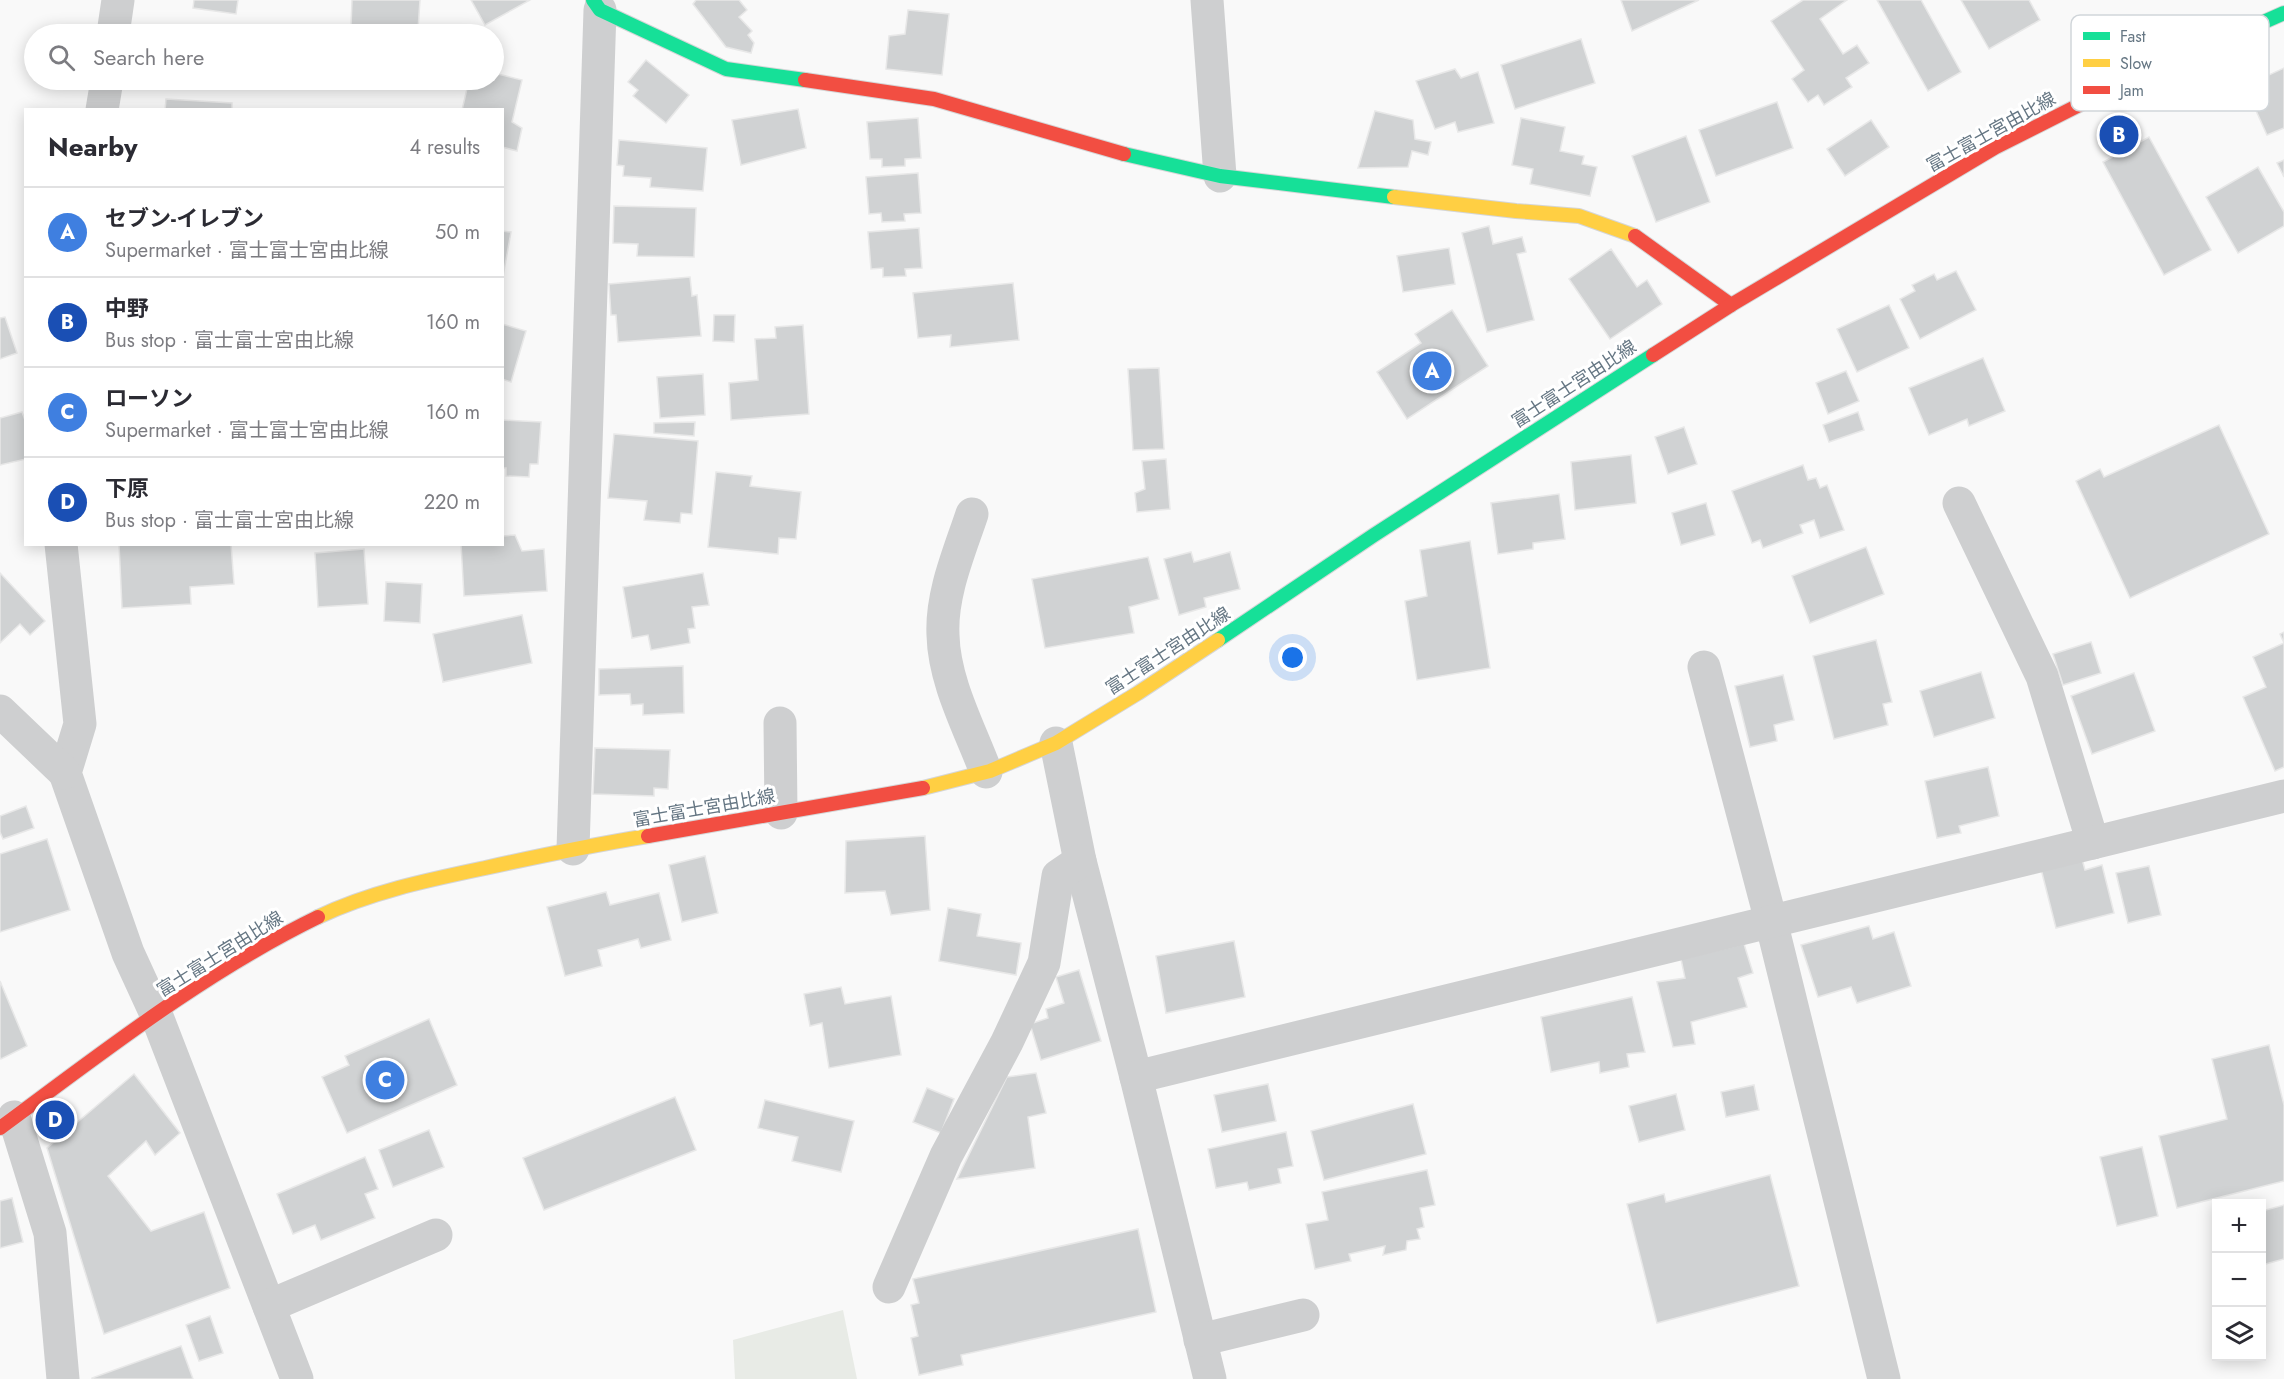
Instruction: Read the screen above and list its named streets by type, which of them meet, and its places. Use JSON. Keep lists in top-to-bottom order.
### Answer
{
  "streets": {
    "main road": ["富士富士宮由比線"]
  },
  "legend": ["Fast", "Slow", "Jam"],
  "page": {
    "search": "Search here",
    "heading": ["Nearby", "4 results"],
    "pins": [
      "B",
      "A",
      "C",
      "D"
    ],
    "list": [
      {
        "mark": "A",
        "name": "セブン-イレブン",
        "note": "Supermarket · 富士富士宮由比線",
        "value": "50 m"
      },
      {
        "mark": "B",
        "name": "中野",
        "note": "Bus stop · 富士富士宮由比線",
        "value": "160 m"
      },
      {
        "mark": "C",
        "name": "ローソン",
        "note": "Supermarket · 富士富士宮由比線",
        "value": "160 m"
      },
      {
        "mark": "D",
        "name": "下原",
        "note": "Bus stop · 富士富士宮由比線",
        "value": "220 m"
      }
    ],
    "map_buttons": ["+", "−"]
  }
}
